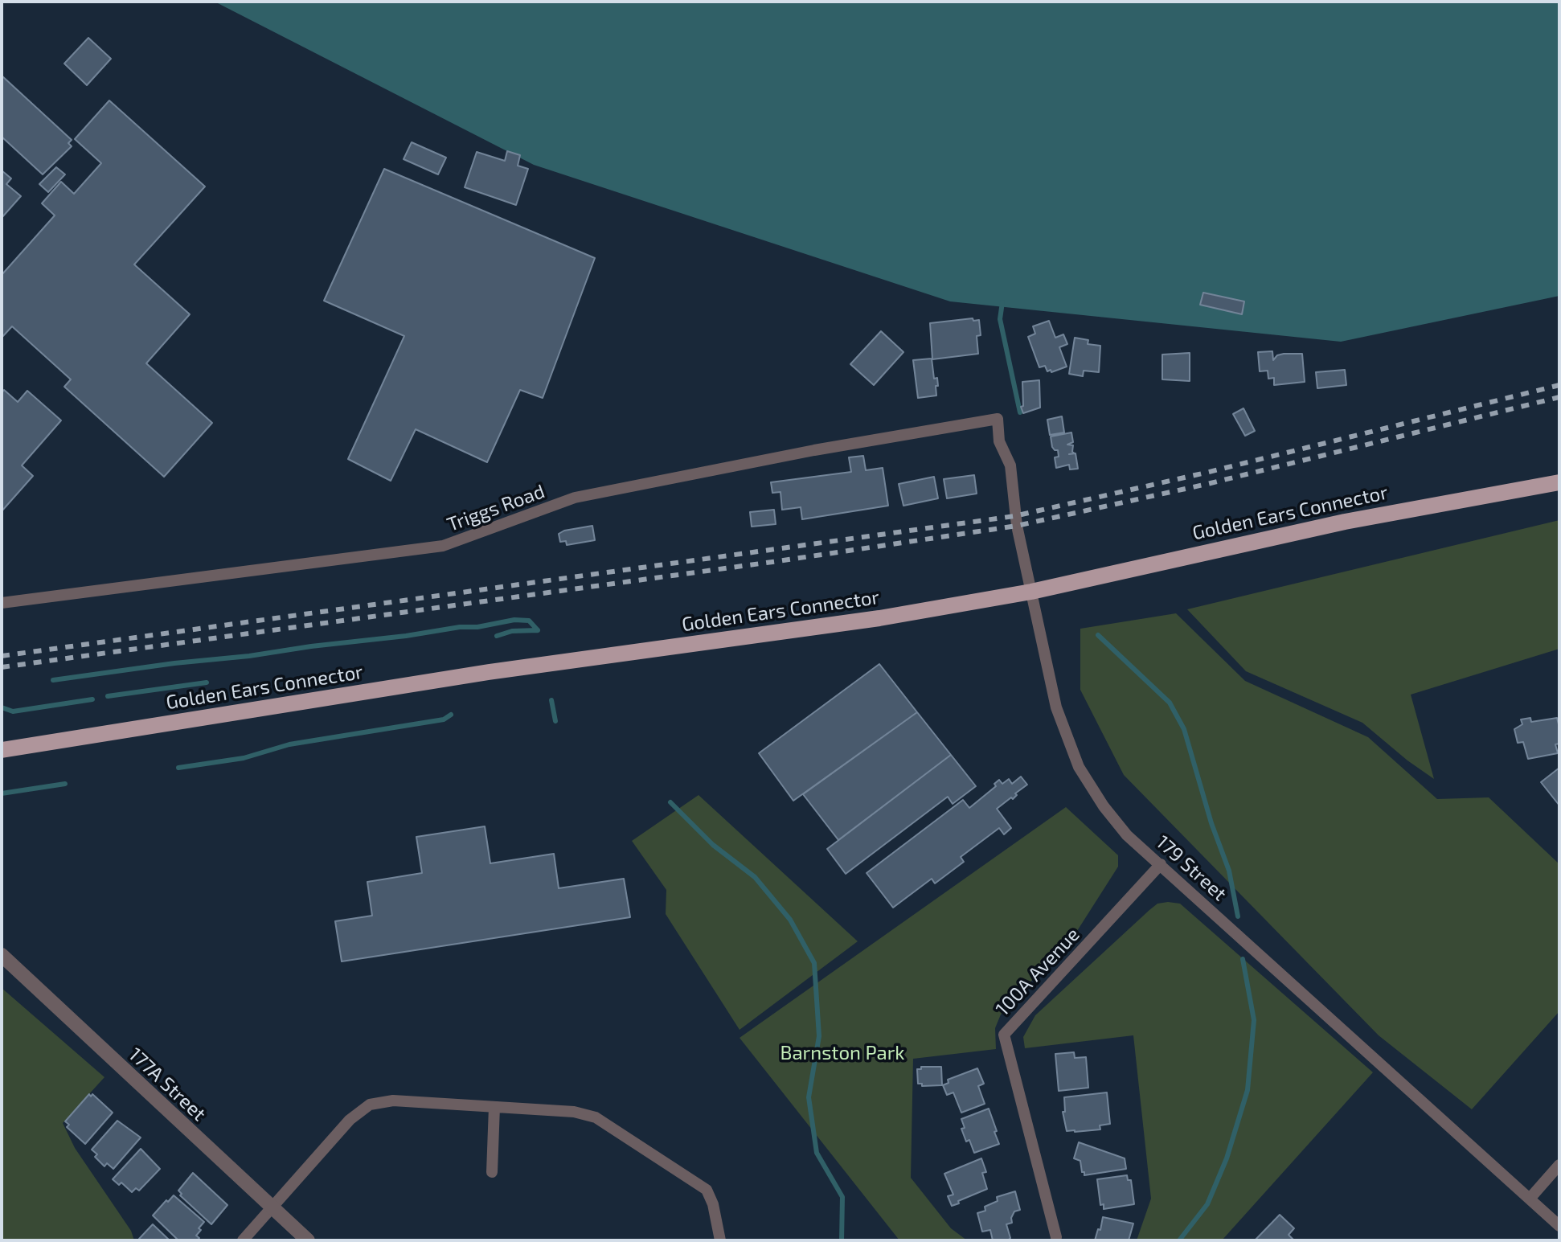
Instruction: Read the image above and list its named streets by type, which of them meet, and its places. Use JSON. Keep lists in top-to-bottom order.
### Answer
{
  "streets": {
    "main road": ["Golden Ears Connector"],
    "street": [
      "Triggs Road",
      "179 Street",
      "100A Avenue",
      "177A Street"
    ]
  },
  "crossings": [
    ["Triggs Road", "179 Street"],
    ["Golden Ears Connector", "179 Street"],
    ["179 Street", "100A Avenue"]
  ],
  "parks": ["Barnston Park"]
}
